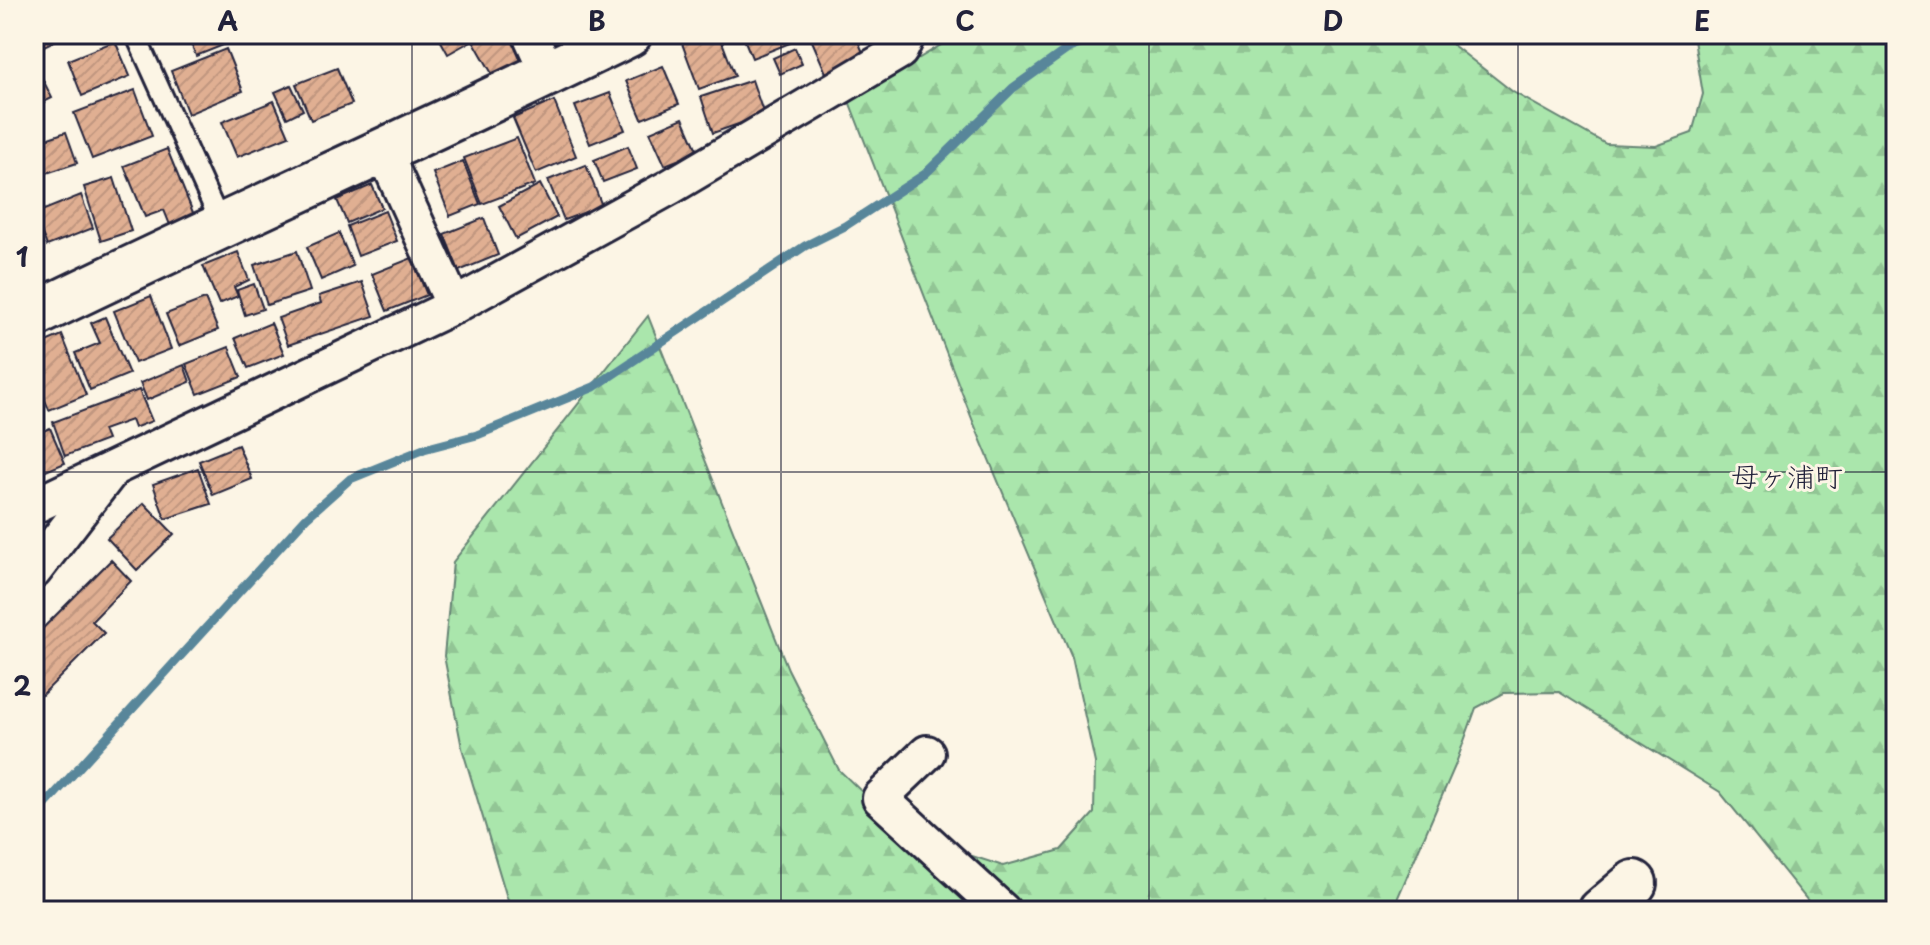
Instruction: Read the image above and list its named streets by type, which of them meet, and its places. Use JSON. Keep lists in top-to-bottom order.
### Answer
{
  "districts": ["母ヶ浦町"],
  "grid": {
    "columns": [
      "A",
      "B",
      "C",
      "D",
      "E"
    ],
    "rows": ["1", "2"]
  }
}
